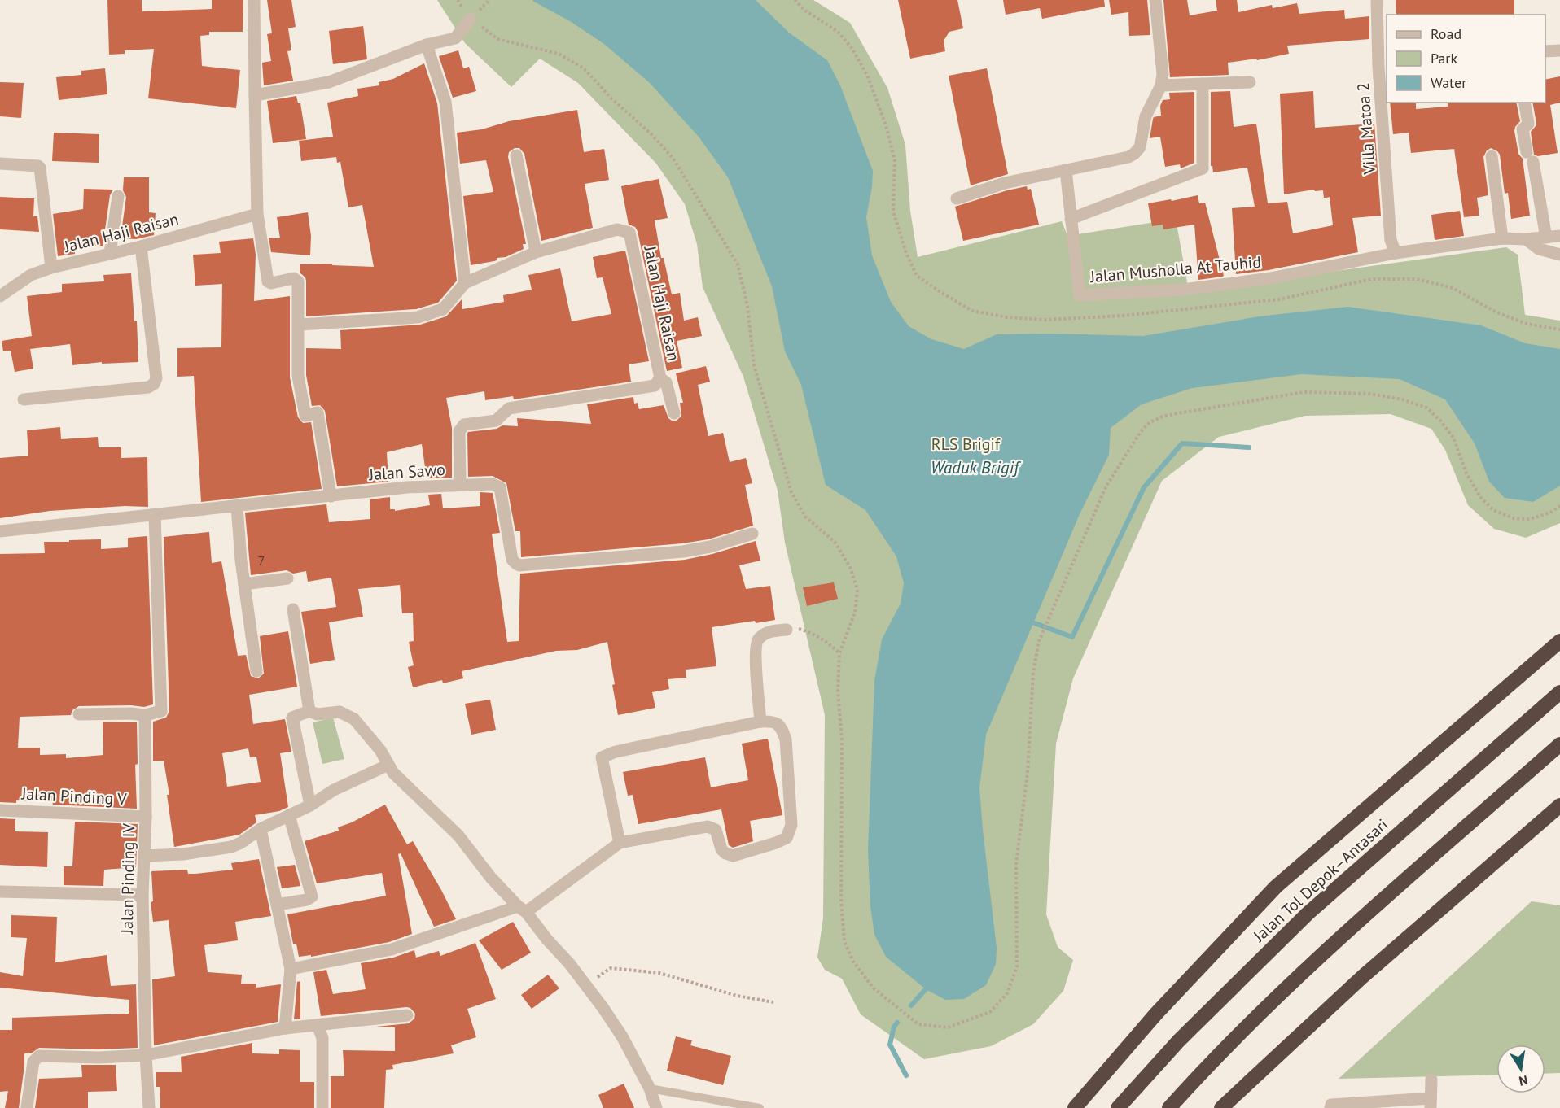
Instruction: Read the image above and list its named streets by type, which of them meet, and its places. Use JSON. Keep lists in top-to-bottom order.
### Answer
{
  "streets": {
    "highway": ["Jalan Tol Depok–Antasari"],
    "street": [
      "Villa Matoa 2",
      "Jalan Haji Raisan",
      "Jalan Musholla At Tauhid",
      "Jalan Sawo",
      "Jalan Pinding V",
      "Jalan Pinding IV"
    ]
  },
  "crossings": [
    ["Villa Matoa 2", "Jalan Musholla At Tauhid"],
    ["Jalan Haji Raisan", "Jalan Sawo"],
    ["Jalan Pinding V", "Jalan Pinding IV"]
  ],
  "water": ["Waduk Brigif"],
  "parks": ["RLS Brigif"],
  "house_numbers": ["7"],
  "legend": ["Road", "Park", "Water"],
  "north": "bottom"
}
